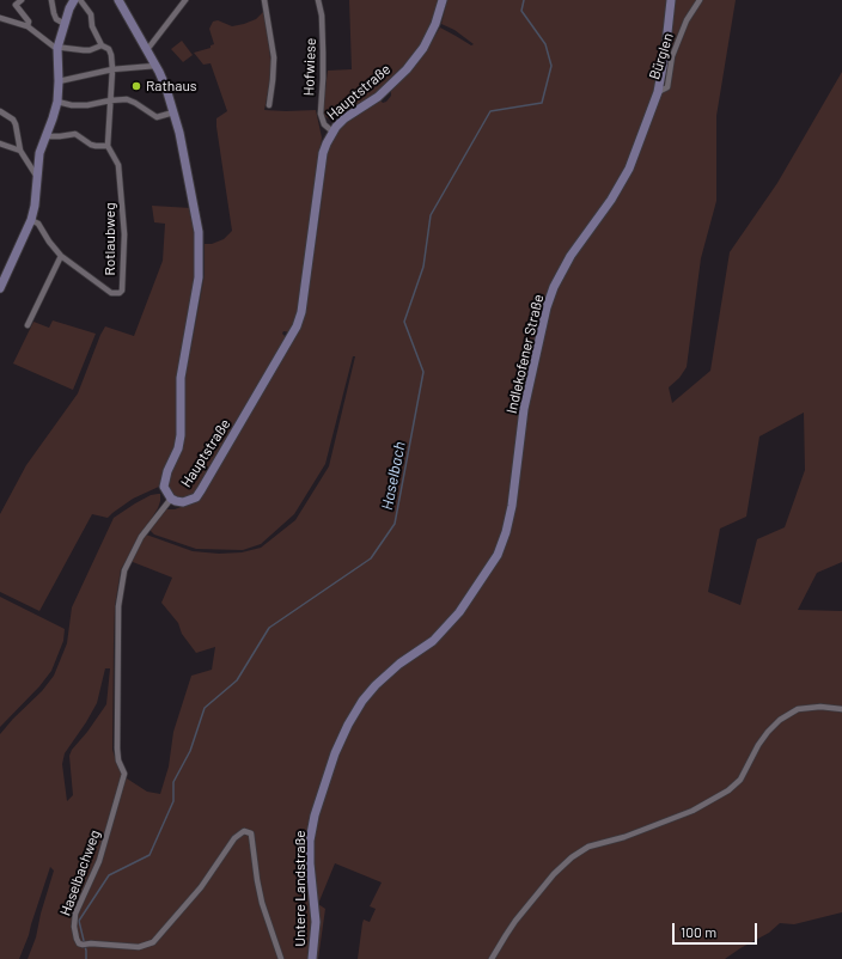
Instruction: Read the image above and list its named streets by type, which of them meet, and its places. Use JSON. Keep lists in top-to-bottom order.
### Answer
{
  "streets": {
    "street": [
      "Bürglen",
      "Hofwiese",
      "Hauptstraße",
      "Rotlaubweg",
      "Indlekofener Straße",
      "Haselbachweg",
      "Untere Landstraße"
    ]
  },
  "crossings": [
    ["Bürglen", "Indlekofener Straße"],
    ["Hofwiese", "Hauptstraße"],
    ["Hauptstraße", "Haselbachweg"],
    ["Indlekofener Straße", "Untere Landstraße"]
  ],
  "water": ["Haselbach"],
  "places": ["Rathaus"],
  "scale_bar": "100 m"
}
